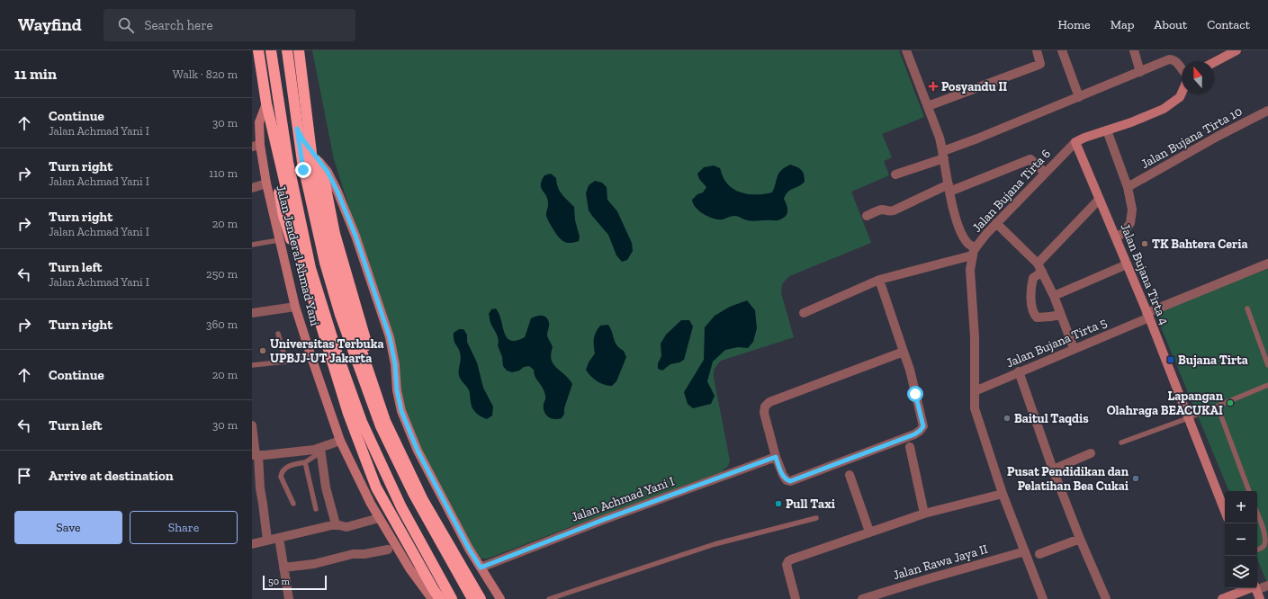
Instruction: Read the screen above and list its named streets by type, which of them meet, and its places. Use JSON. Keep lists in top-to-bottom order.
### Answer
{
  "streets": {
    "highway": ["Jalan Jenderal Ahmad Yani"],
    "main road": ["Jalan Bujana Tirta 6", "Jalan Bujana Tirta 4"],
    "street": [
      "Jalan Bujana Tirta 10",
      "Jalan Bujana Tirta 5",
      "Jalan Achmad Yani I",
      "Jalan Rawa Jaya II"
    ]
  },
  "crossings": [
    ["Jalan Bujana Tirta 6", "Jalan Bujana Tirta 4"],
    ["Jalan Bujana Tirta 4", "Jalan Bujana Tirta 5"]
  ],
  "places": {
    "health": ["Posyandu II"],
    "other": [
      "TK Bahtera Ceria",
      "Universitas Terbuka UPBJJ-UT Jakarta",
      "Lapangan Olahraga BEACUKAI",
      "Baitul Taqdis",
      "Pusat Pendidikan dan Pelatihan Bea Cukai",
      "Pull Taxi"
    ],
    "transit": ["Bujana Tirta"]
  },
  "scale_bar": "50 m",
  "north": "top",
  "page": {
    "header": "Wayfind",
    "search": "Search here",
    "nav": [
      "Home",
      "Map",
      "About",
      "Contact"
    ],
    "heading": ["11 min", "Walk · 820 m"],
    "list": [
      ["Continue", "Jalan Achmad Yani I", "30 m"],
      ["Turn right", "Jalan Achmad Yani I", "110 m"],
      ["Turn right", "Jalan Achmad Yani I", "20 m"],
      ["Turn left", "Jalan Achmad Yani I", "250 m"],
      ["Turn right", "360 m"],
      ["Continue", "20 m"],
      ["Turn left", "30 m"],
      "Arrive at destination"
    ],
    "map_buttons": ["+", "−"],
    "buttons": ["Save", "Share"],
    "scale": "50 m"
  }
}
